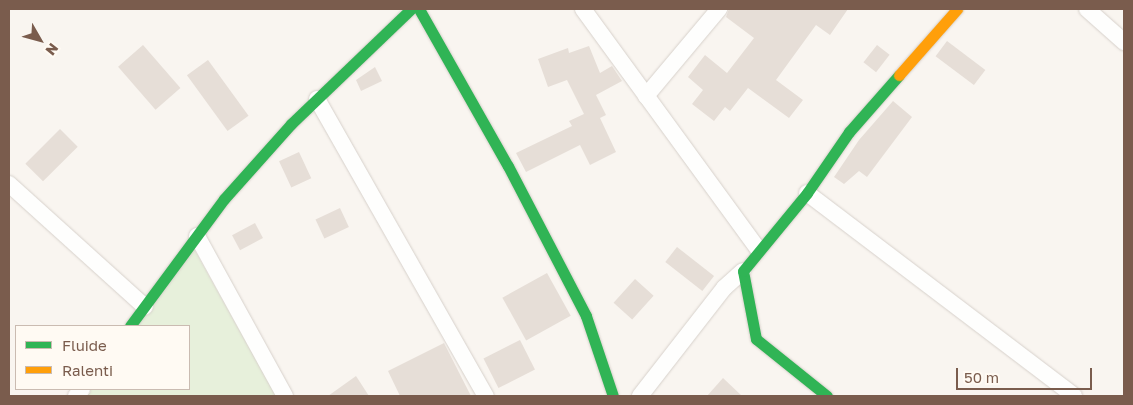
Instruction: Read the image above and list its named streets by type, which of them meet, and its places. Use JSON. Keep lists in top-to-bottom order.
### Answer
{
  "legend": ["Fluide", "Ralenti"],
  "scale_bar": "50 m",
  "north": "bottom right"
}
